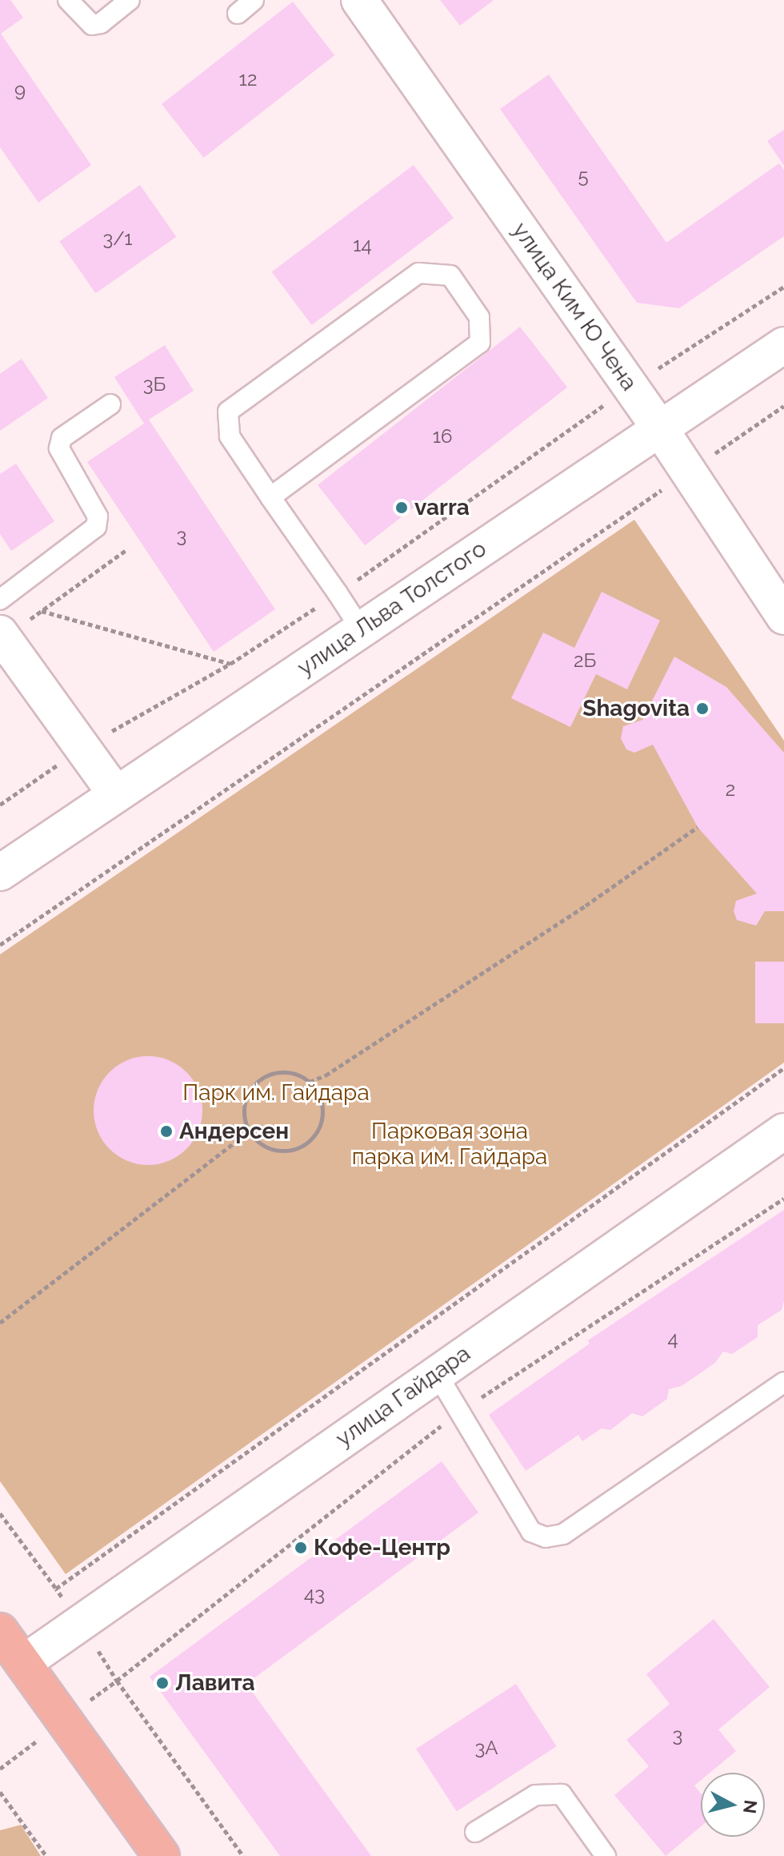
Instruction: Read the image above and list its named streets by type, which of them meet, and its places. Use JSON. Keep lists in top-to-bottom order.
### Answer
{
  "streets": {
    "street": ["улица Ким Ю Чена", "улица Льва Толстого", "улица Гайдара"]
  },
  "crossings": [
    ["улица Ким Ю Чена", "улица Льва Толстого"]
  ],
  "parks": ["Парк им. Гайдара", "Парковая зона парка им. Гайдара"],
  "places": [
    "varra",
    "Shagovita",
    "Андерсен",
    "Кофе-Центр",
    "Лавита"
  ],
  "house_numbers": [
    "12",
    "9",
    "5",
    "3/1",
    "14",
    "3Б",
    "16",
    "3",
    "2Б",
    "2",
    "4",
    "43",
    "3",
    "3А"
  ],
  "north": "right"
}
